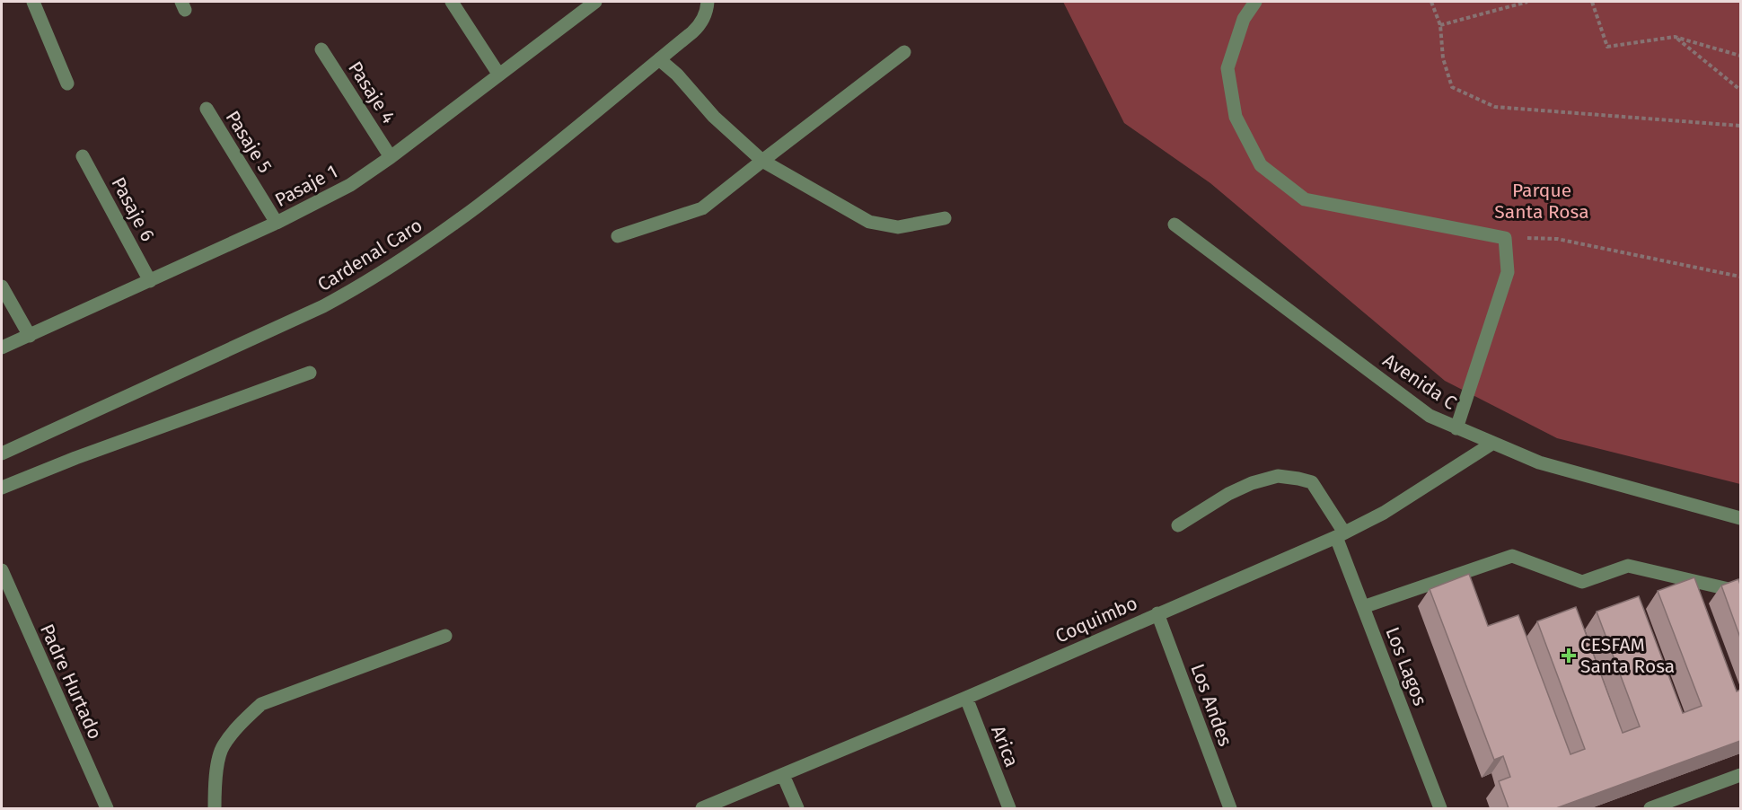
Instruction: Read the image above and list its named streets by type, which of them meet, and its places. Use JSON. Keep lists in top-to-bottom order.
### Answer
{
  "streets": {
    "street": [
      "Pasaje 4",
      "Pasaje 5",
      "Pasaje 1",
      "Pasaje 6",
      "Cardenal Caro",
      "Avenida C",
      "Coquimbo",
      "Los Lagos",
      "Padre Hurtado",
      "Los Andes",
      "Arica"
    ]
  },
  "crossings": [
    ["Pasaje 4", "Pasaje 1"],
    ["Pasaje 5", "Pasaje 1"],
    ["Pasaje 1", "Pasaje 6"],
    ["Avenida C", "Coquimbo"],
    ["Coquimbo", "Los Lagos"],
    ["Coquimbo", "Los Andes"],
    ["Coquimbo", "Arica"]
  ],
  "parks": ["Parque Santa Rosa"],
  "places": {
    "health": ["CESFAM Santa Rosa"]
  }
}
